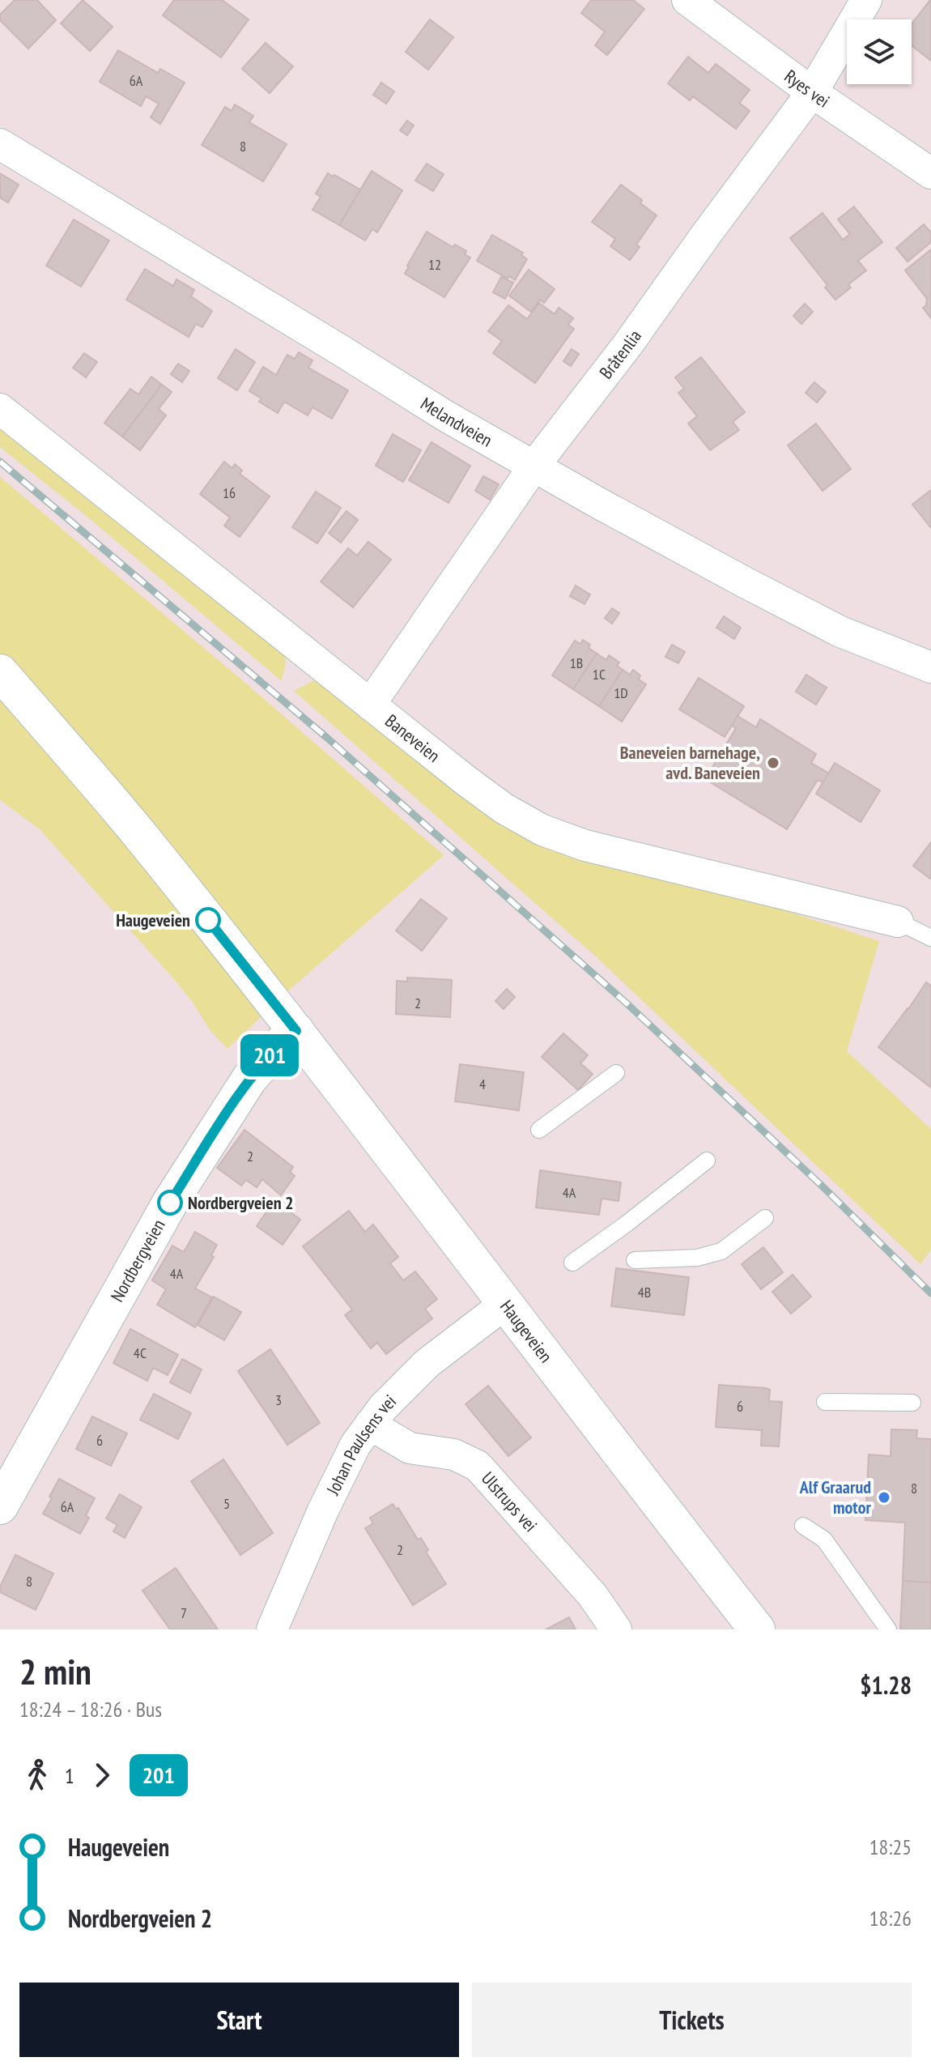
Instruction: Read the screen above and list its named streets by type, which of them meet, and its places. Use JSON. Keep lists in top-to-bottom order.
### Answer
{
  "streets": {
    "main road": ["Nordbergveien", "Haugeveien"],
    "street": [
      "Ryes vei",
      "Bråtenlia",
      "Melandveien",
      "Baneveien",
      "Johan Paulsens vei",
      "Ulstrups vei"
    ]
  },
  "crossings": [
    ["Ryes vei", "Bråtenlia"],
    ["Bråtenlia", "Melandveien"],
    ["Bråtenlia", "Baneveien"],
    ["Nordbergveien", "Haugeveien"],
    ["Haugeveien", "Johan Paulsens vei"],
    ["Johan Paulsens vei", "Ulstrups vei"]
  ],
  "places": [
    "Baneveien barnehage, avd. Baneveien",
    "Haugeveien",
    "Nordbergveien 2",
    "Alf Graarud motor"
  ],
  "lines": ["bus line 201"],
  "house_numbers": [
    "6A",
    "8",
    "12",
    "16",
    "1B",
    "1C",
    "1D",
    "2",
    "4",
    "2",
    "4A",
    "4A",
    "4B",
    "4C",
    "3",
    "6",
    "6",
    "8",
    "5",
    "6A",
    "2",
    "8",
    "7"
  ],
  "page": {
    "on_map": "201",
    "heading": ["2 min", "18:24 – 18:26 · Bus", "$1.28"],
    "legs": ["1", "201"],
    "list": [
      {
        "name": "Haugeveien",
        "value": "18:25"
      },
      {
        "name": "Nordbergveien 2",
        "value": "18:26"
      }
    ],
    "buttons": ["Start", "Tickets"]
  }
}
